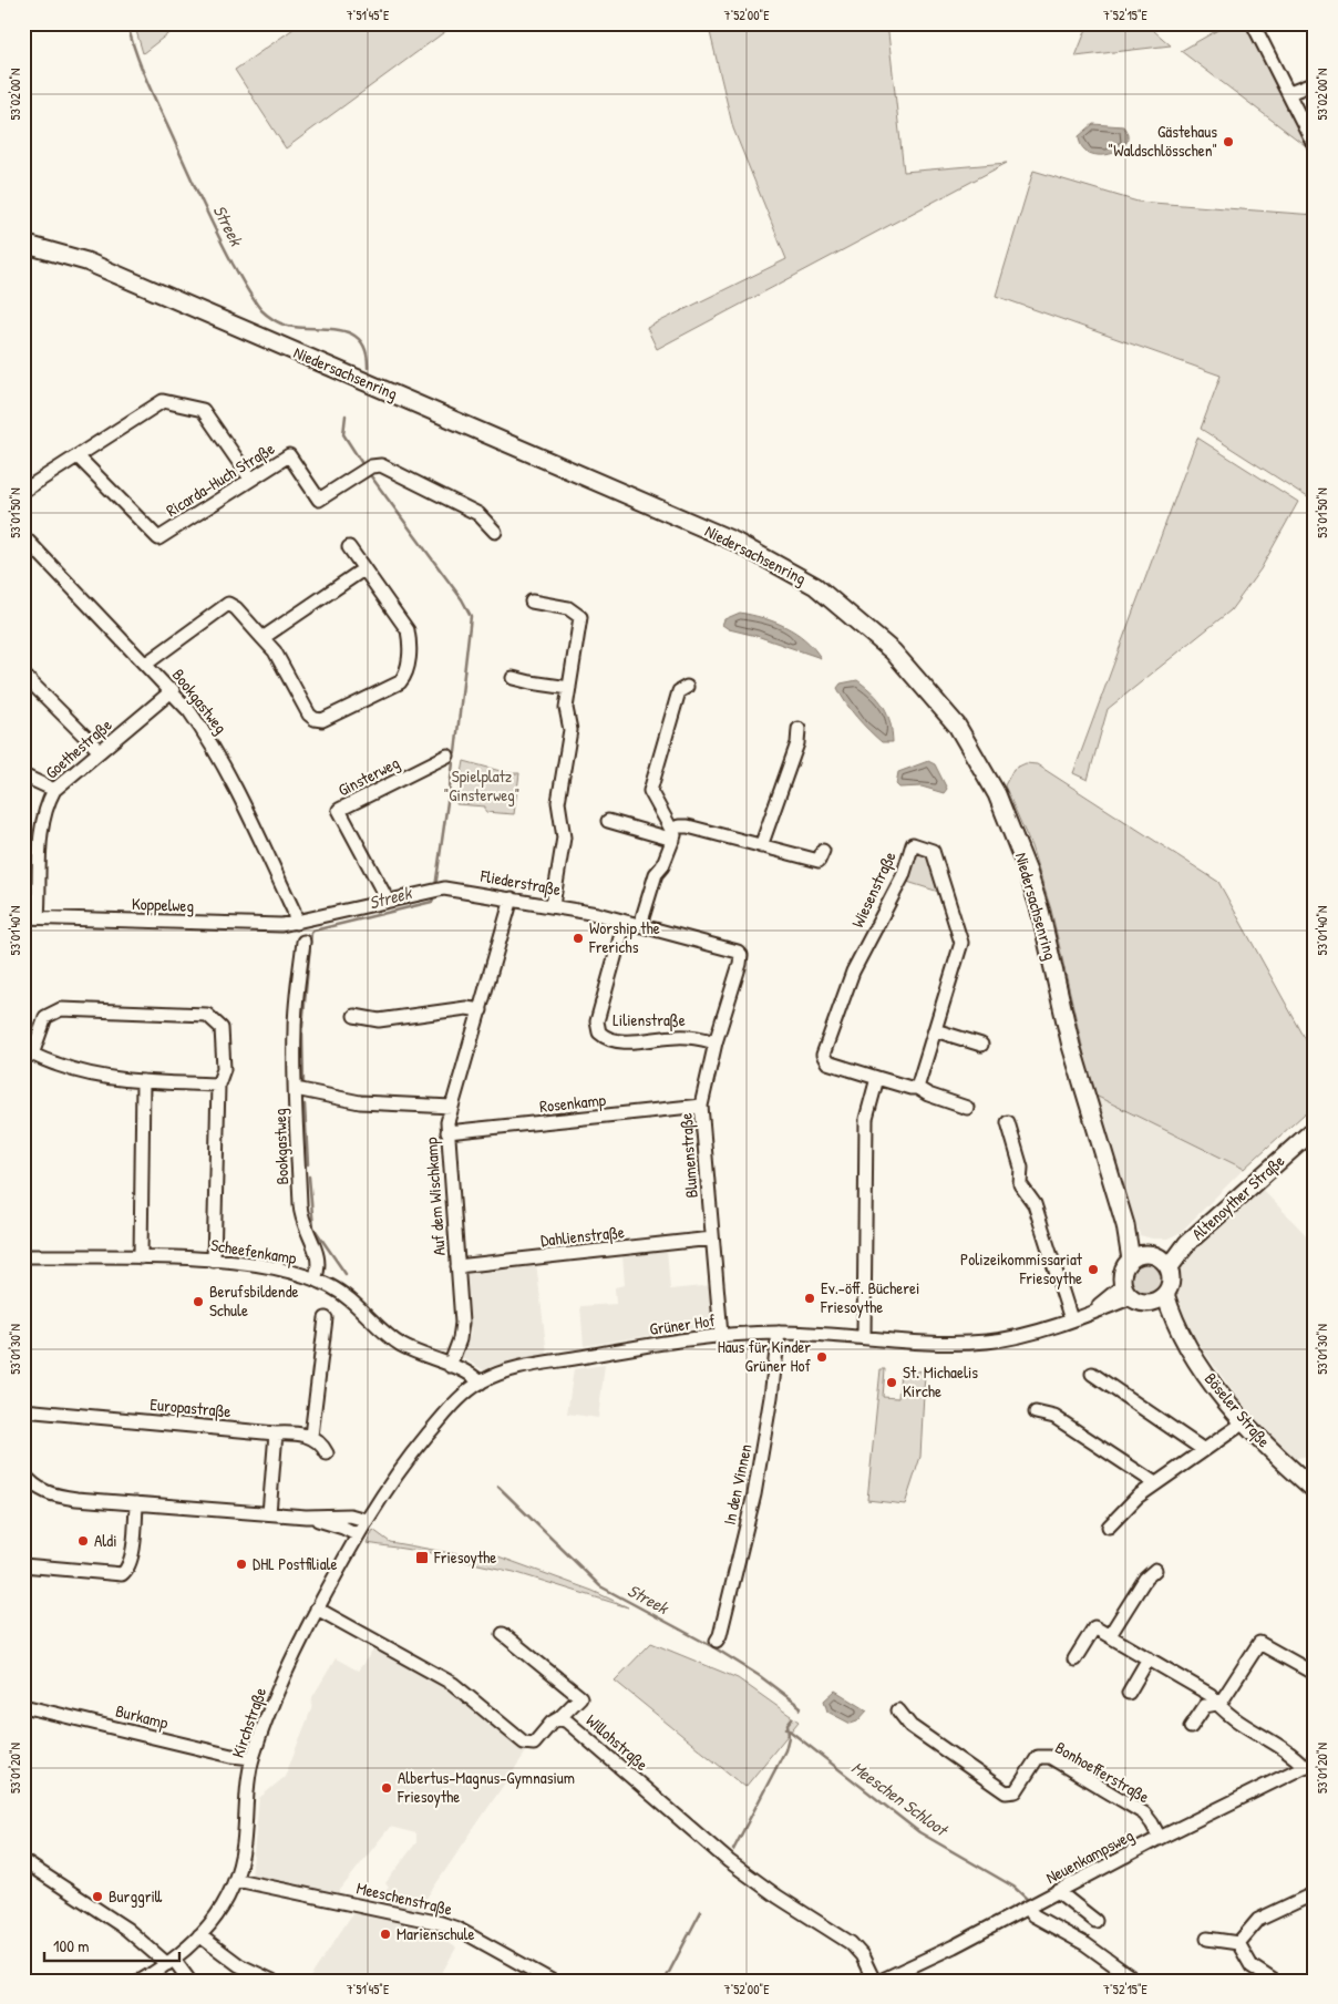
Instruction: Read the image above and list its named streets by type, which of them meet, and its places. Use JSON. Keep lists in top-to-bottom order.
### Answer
{
  "streets": {
    "main road": ["Niedersachsenring", "Altenoyther Straße", "Böseler Straße"],
    "street": [
      "Ricarda-Huch Straße",
      "Bookgastweg",
      "Goethestraße",
      "Ginsterweg",
      "Fliederstraße",
      "Wiesenstraße",
      "Koppelweg",
      "Lilienstraße",
      "Rosenkamp",
      "Blumenstraße",
      "Auf dem Wischkamp",
      "Dahlienstraße",
      "Scheefenkamp",
      "Grüner Hof",
      "Europastraße",
      "In den Vinnen",
      "Burkamp",
      "Kirchstraße",
      "Willohstraße",
      "Bonhoefferstraße",
      "Neuenkampsweg",
      "Meeschenstraße"
    ]
  },
  "crossings": [
    ["Niedersachsenring", "Altenoyther Straße"],
    ["Niedersachsenring", "Grüner Hof"],
    ["Niedersachsenring", "Böseler Straße"],
    ["Bookgastweg", "Goethestraße"],
    ["Bookgastweg", "Fliederstraße"],
    ["Bookgastweg", "Koppelweg"],
    ["Bookgastweg", "Scheefenkamp"],
    ["Goethestraße", "Koppelweg"],
    ["Ginsterweg", "Fliederstraße"],
    ["Fliederstraße", "Koppelweg"],
    ["Fliederstraße", "Lilienstraße"],
    ["Fliederstraße", "Blumenstraße"],
    ["Fliederstraße", "Auf dem Wischkamp"],
    ["Lilienstraße", "Blumenstraße"],
    ["Rosenkamp", "Blumenstraße"],
    ["Rosenkamp", "Auf dem Wischkamp"],
    ["Blumenstraße", "Dahlienstraße"],
    ["Blumenstraße", "Grüner Hof"],
    ["Auf dem Wischkamp", "Dahlienstraße"],
    ["Auf dem Wischkamp", "Scheefenkamp"],
    ["Altenoyther Straße", "Grüner Hof"],
    ["Altenoyther Straße", "Böseler Straße"],
    ["Scheefenkamp", "Grüner Hof"],
    ["Grüner Hof", "Böseler Straße"],
    ["Grüner Hof", "In den Vinnen"],
    ["Grüner Hof", "Kirchstraße"],
    ["Burkamp", "Kirchstraße"],
    ["Kirchstraße", "Willohstraße"],
    ["Kirchstraße", "Meeschenstraße"],
    ["Bonhoefferstraße", "Neuenkampsweg"]
  ],
  "water": ["Streek", "Meeschen Schloot"],
  "parks": ["Spielplatz \"Ginsterweg\""],
  "places": {
    "other": [
      "Gästehaus \"Waldschlösschen\"",
      "Worship the Frerichs",
      "Polizeikommissariat Friesoythe",
      "Ev.-öff. Bücherei Friesoythe",
      "Berufsbildende Schule",
      "Haus für Kinder Grüner Hof",
      "St. Michaelis Kirche",
      "Aldi",
      "DHL Postfiliale",
      "Albertus-Magnus-Gymnasium Friesoythe",
      "Burggrill",
      "Marienschule"
    ],
    "transit": ["Friesoythe"]
  },
  "scale_bar": "100 m",
  "coordinates": [
    "7°51'45\"E",
    "7°52'00\"E",
    "7°52'15\"E",
    "53°02'00\"N",
    "53°01'50\"N",
    "53°01'40\"N",
    "53°01'30\"N",
    "53°01'20\"N"
  ]
}
